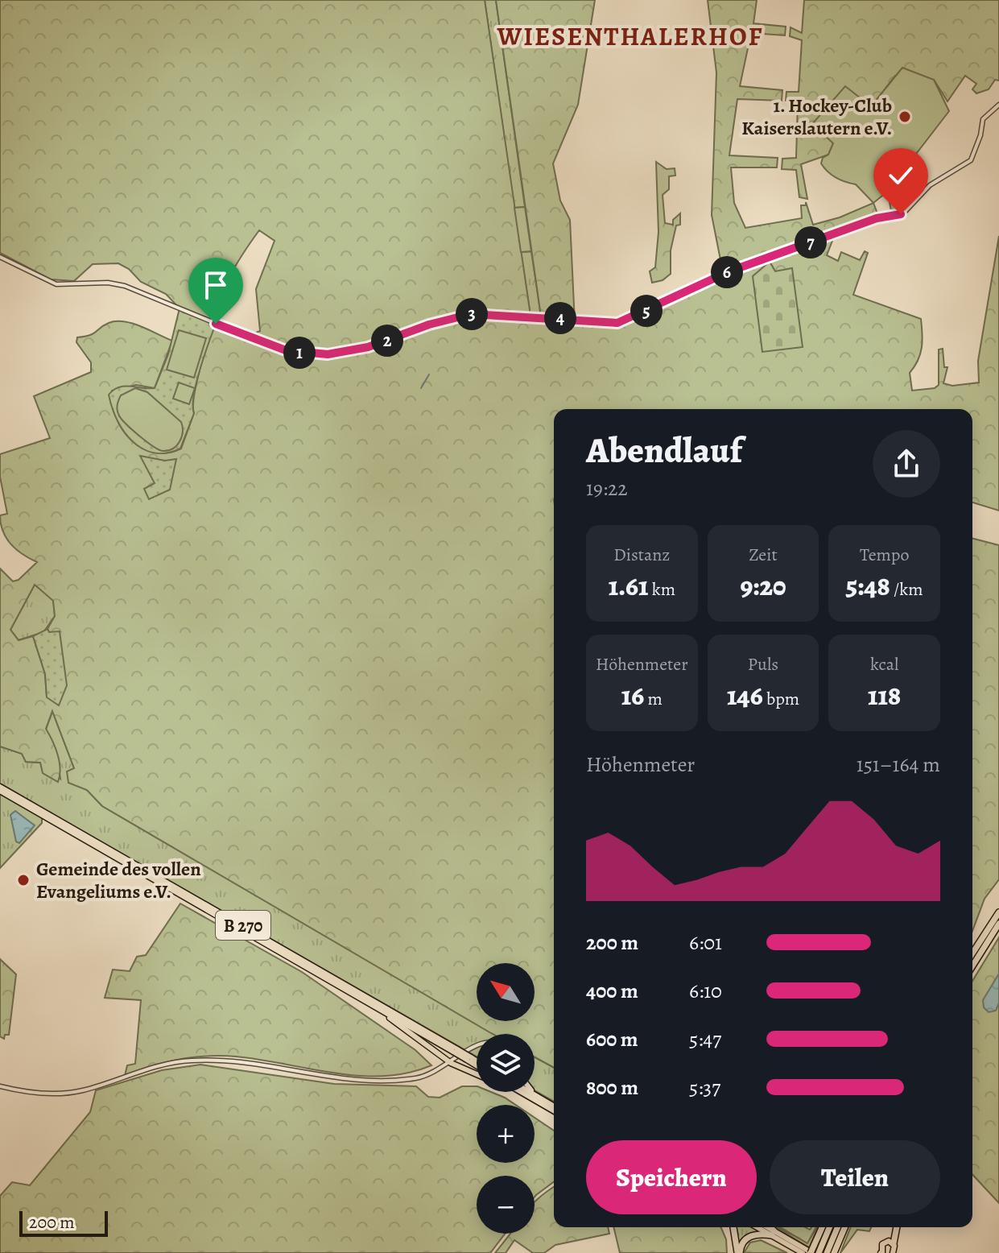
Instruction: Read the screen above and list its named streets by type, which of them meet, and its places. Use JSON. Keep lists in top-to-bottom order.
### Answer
{
  "streets": {
    "main road": ["B 270"]
  },
  "districts": ["WIESENTHALERHOF"],
  "places": ["1. Hockey-Club Kaiserslautern e.V.", "Gemeinde des vollen Evangeliums e.V."],
  "scale_bar": "200 m",
  "north": "top left",
  "page": {
    "pins": [
      "7",
      "6",
      "5",
      "3",
      "4",
      "2",
      "1"
    ],
    "heading": ["Abendlauf", "19:22"],
    "stats": [
      ["Distanz", "1.61 km"],
      ["Zeit", "9:20"],
      ["Tempo", "5:48 /km"],
      ["Höhenmeter", "16 m"],
      ["Puls", "146 bpm"],
      ["kcal", "118"]
    ],
    "chart": ["Höhenmeter", "151–164 m"],
    "list": [
      {
        "name": "200 m",
        "note": "6:01"
      },
      {
        "name": "400 m",
        "note": "6:10"
      },
      {
        "name": "600 m",
        "note": "5:47"
      },
      {
        "name": "800 m",
        "note": "5:37"
      }
    ],
    "map_buttons": ["+", "−"],
    "buttons": ["Speichern", "Teilen"],
    "scale": "200 m"
  }
}
